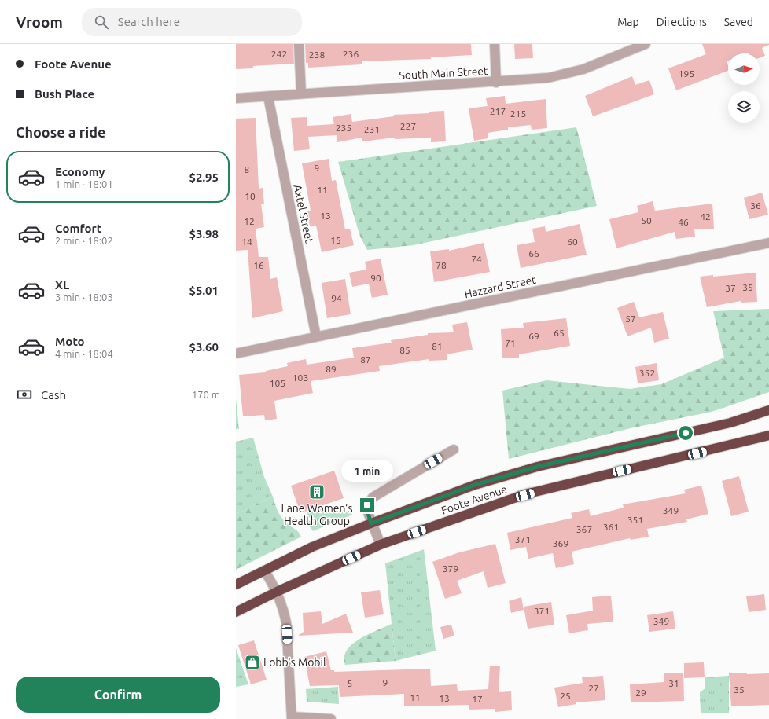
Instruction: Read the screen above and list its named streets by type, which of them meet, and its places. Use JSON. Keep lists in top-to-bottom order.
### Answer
{
  "streets": {
    "highway": ["Foote Avenue"],
    "street": ["South Main Street", "Axtel Street", "Hazzard Street"]
  },
  "crossings": [
    ["South Main Street", "Axtel Street"],
    ["Axtel Street", "Hazzard Street"]
  ],
  "places": {
    "building": ["Lane Women’s Health Group"],
    "shop": ["Lobb's Mobil"]
  },
  "house_numbers": [
    "242",
    "236",
    "238",
    "195",
    "217",
    "215",
    "227",
    "235",
    "231",
    "9",
    "8",
    "11",
    "10",
    "36",
    "13",
    "42",
    "50",
    "12",
    "46",
    "15",
    "14",
    "60",
    "66",
    "74",
    "16",
    "78",
    "90",
    "35",
    "37",
    "94",
    "57",
    "65",
    "69",
    "71",
    "81",
    "85",
    "87",
    "89",
    "352",
    "103",
    "105",
    "349",
    "351",
    "361",
    "367",
    "371",
    "369",
    "379",
    "371",
    "349",
    "9",
    "5",
    "31",
    "27",
    "35",
    "29",
    "25",
    "11",
    "13",
    "17"
  ],
  "north": "right",
  "page": {
    "header": "Vroom",
    "search": "Search here",
    "nav": ["Map", "Directions", "Saved"],
    "banner": ["Foote Avenue", "Bush Place"],
    "heading": "Choose a ride",
    "list": [
      {
        "name": "Economy",
        "note": "1 min · 18:01",
        "value": "$2.95"
      },
      {
        "name": "Comfort",
        "note": "2 min · 18:02",
        "value": "$3.98"
      },
      {
        "name": "XL",
        "note": "3 min · 18:03",
        "value": "$5.01"
      },
      {
        "name": "Moto",
        "note": "4 min · 18:04",
        "value": "$3.60"
      }
    ],
    "pay": ["Cash", "170 m"],
    "bubble": "1 min",
    "buttons": "Confirm"
  }
}
